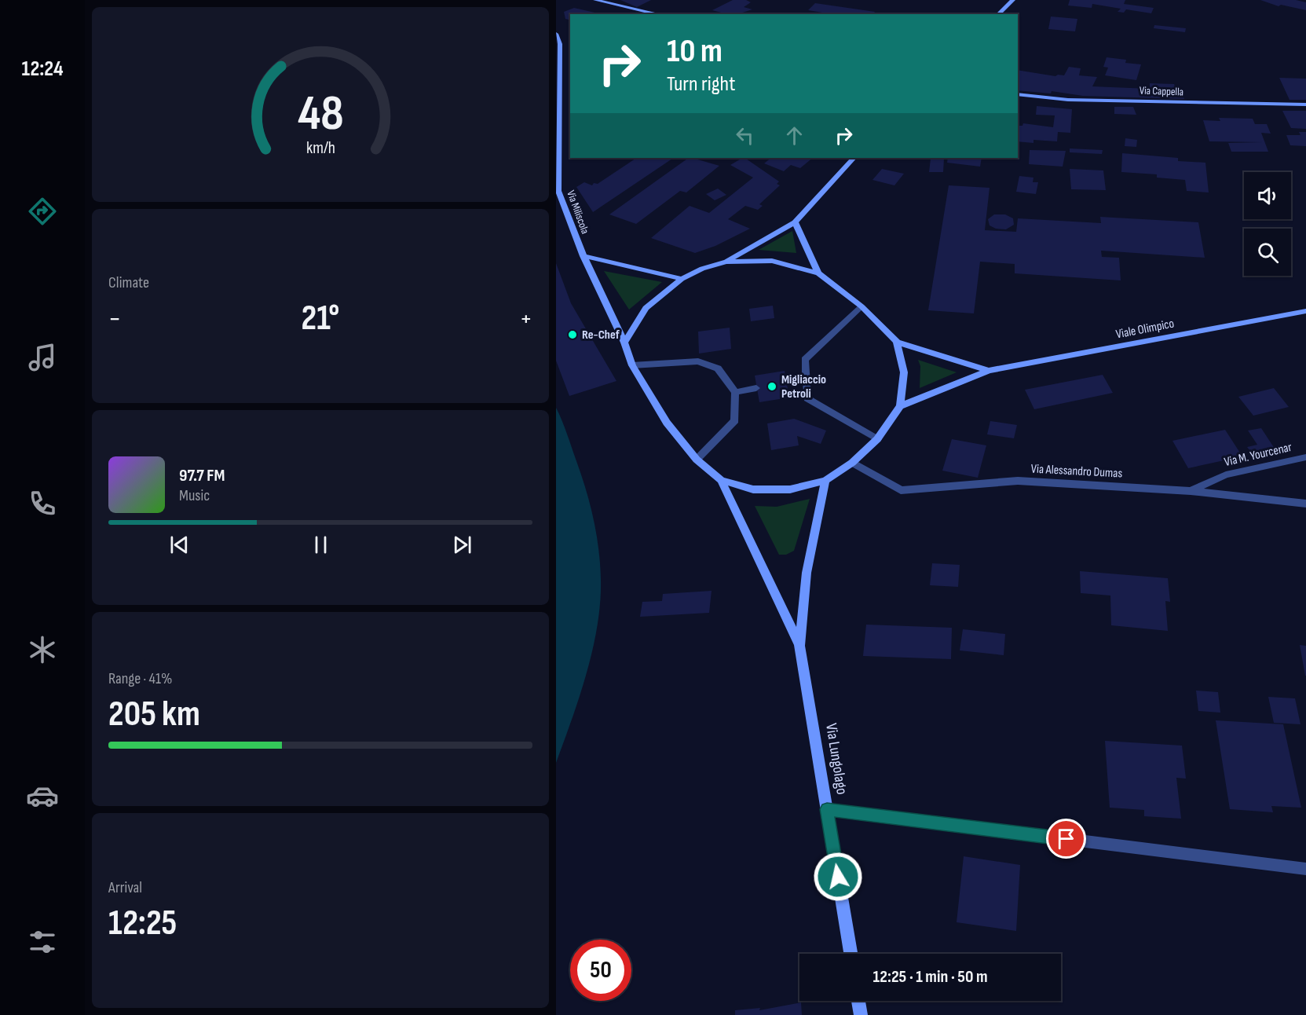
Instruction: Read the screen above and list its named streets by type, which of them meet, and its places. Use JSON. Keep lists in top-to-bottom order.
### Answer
{
  "streets": {
    "main road": [
      "Via Cappella",
      "Via Miliscola",
      "Viale Olimpico",
      "Via Lungolago"
    ],
    "street": ["Via M. Yourcenar", "Via Alessandro Dumas"]
  },
  "crossings": [
    ["Via Miliscola", "Via Lungolago"],
    ["Via M. Yourcenar", "Via Alessandro Dumas"]
  ],
  "places": ["Re-Chef", "Migliaccio Petroli"],
  "page": {
    "tabs": "12:24",
    "turn": ["10 m", "Turn right"],
    "tile": [
      "Climate",
      ["Range · 41%", "205 km"],
      ["Arrival", "12:25"]
    ],
    "heat": ["−", "21°", "+"],
    "song": ["97.7 FM", "Music"],
    "limit": "50",
    "trip": "12:25 · 1 min · 50 m",
    "gauge": ["48", "km/h"]
  }
}
